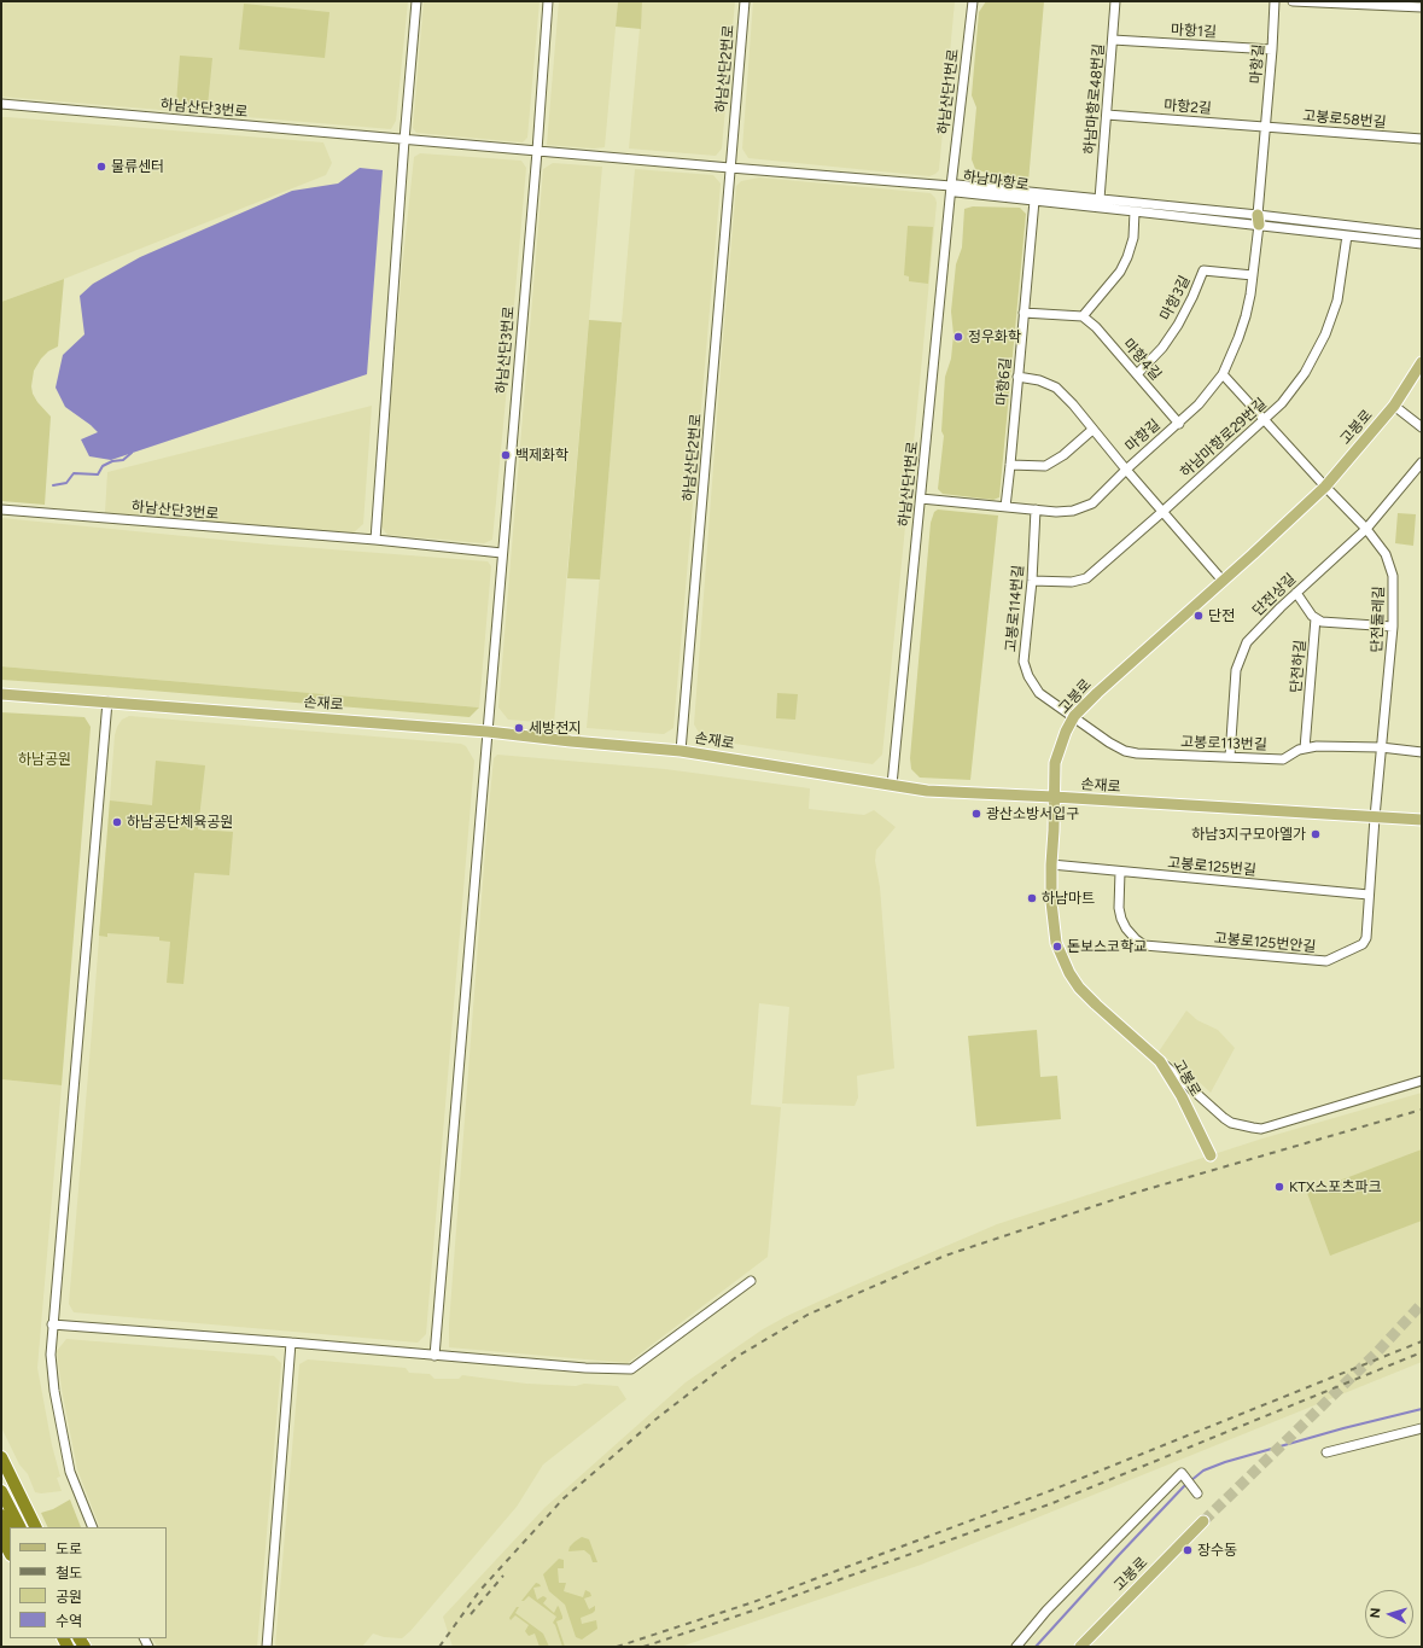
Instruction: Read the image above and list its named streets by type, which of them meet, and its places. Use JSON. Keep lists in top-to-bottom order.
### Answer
{
  "streets": {
    "main road": ["고봉로", "손재로"],
    "street": [
      "마항1길",
      "마항길",
      "하남산단2번로",
      "하남산단1번로",
      "하남마항로48번길",
      "마항2길",
      "하남산단3번로",
      "고봉로58번길",
      "하남마항로",
      "마항3길",
      "마항4길",
      "마항6길",
      "하남마항로29번길",
      "단전상길",
      "고봉로114번길",
      "단전둘레길",
      "단전하길",
      "고봉로113번길",
      "고봉로125번길",
      "고봉로125번안길"
    ]
  },
  "crossings": [
    ["마항1길", "마항길"],
    ["마항1길", "하남마항로48번길"],
    ["마항길", "하남산단1번로"],
    ["마항길", "마항2길"],
    ["마항길", "고봉로58번길"],
    ["마항길", "하남마항로"],
    ["마항길", "마항3길"],
    ["마항길", "마항4길"],
    ["마항길", "마항6길"],
    ["마항길", "고봉로114번길"],
    ["마항길", "단전둘레길"],
    ["하남산단2번로", "손재로"],
    ["하남산단1번로", "하남마항로"],
    ["하남산단1번로", "손재로"],
    ["하남마항로48번길", "마항2길"],
    ["하남마항로48번길", "하남마항로"],
    ["마항2길", "고봉로58번길"],
    ["하남산단3번로", "손재로"],
    ["하남마항로", "마항6길"],
    ["하남마항로", "하남마항로29번길"],
    ["마항3길", "마항4길"],
    ["고봉로", "고봉로114번길"],
    ["고봉로", "단전둘레길"],
    ["고봉로", "손재로"],
    ["고봉로", "고봉로113번길"],
    ["고봉로", "고봉로125번길"],
    ["하남마항로29번길", "고봉로114번길"],
    ["하남마항로29번길", "단전둘레길"],
    ["단전상길", "단전둘레길"],
    ["단전상길", "고봉로113번길"],
    ["고봉로114번길", "고봉로113번길"],
    ["단전둘레길", "손재로"],
    ["단전둘레길", "고봉로113번길"],
    ["단전둘레길", "고봉로125번안길"],
    ["단전하길", "고봉로113번길"],
    ["손재로", "고봉로125번안길"],
    ["고봉로125번길", "고봉로125번안길"]
  ],
  "parks": ["하남공원"],
  "places": [
    "물류센터",
    "정우화학",
    "백제화학",
    "단전",
    "세방전지",
    "광산소방서입구",
    "하남공단체육공원",
    "하남3지구모아엘가",
    "하남마트",
    "돈보스코학교",
    "KTX스포츠파크",
    "장수동"
  ],
  "legend": [
    "도로",
    "철도",
    "공원",
    "수역"
  ],
  "north": "left"
}
